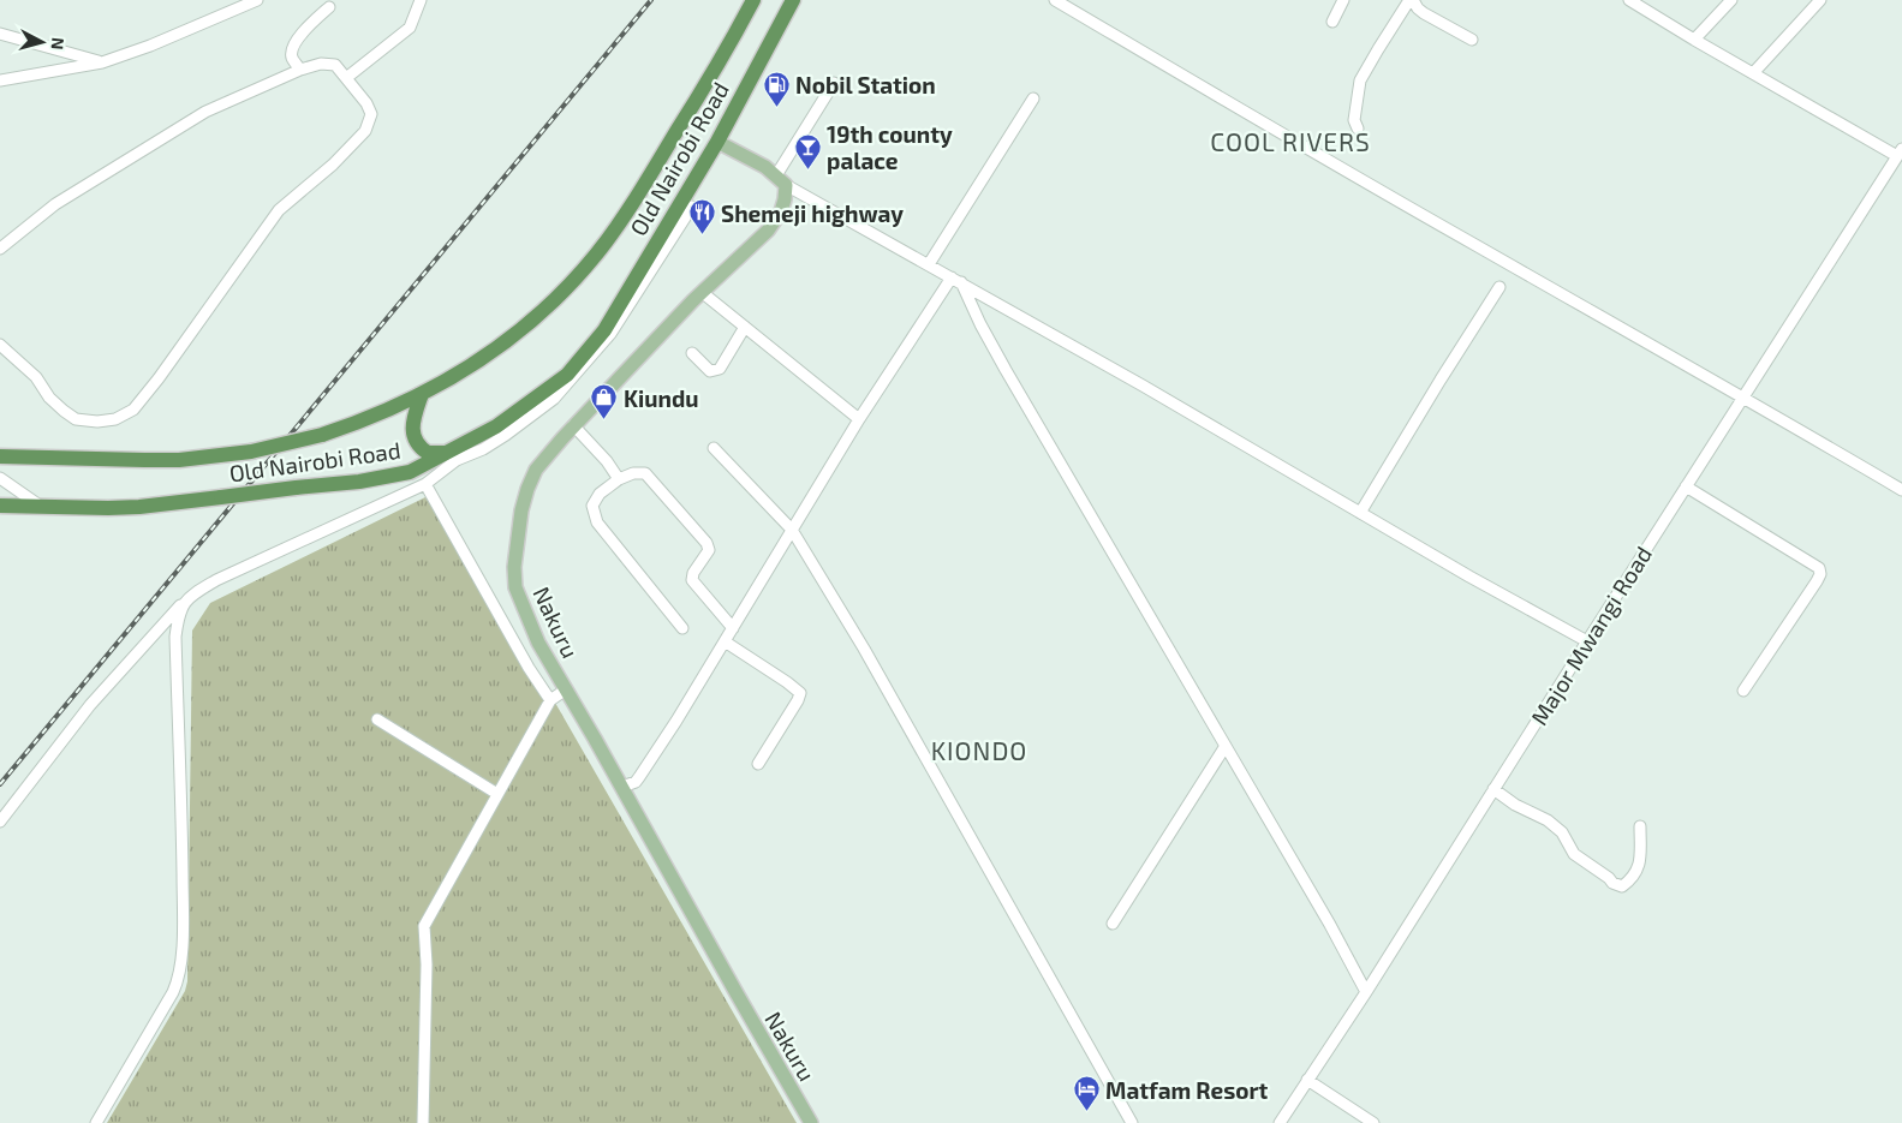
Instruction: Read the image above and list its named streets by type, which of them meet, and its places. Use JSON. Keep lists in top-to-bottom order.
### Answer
{
  "streets": {
    "highway": ["Old Nairobi Road"],
    "main road": ["Nakuru"],
    "street": ["Major Mwangi Road"]
  },
  "districts": ["COOL RIVERS", "KIONDO"],
  "places": {
    "fuel station": ["Nobil Station"],
    "bar": ["19th county palace"],
    "restaurant": ["Shemeji highway"],
    "shop": ["Kiundu"],
    "hotel": ["Matfam Resort"]
  },
  "north": "right"
}
